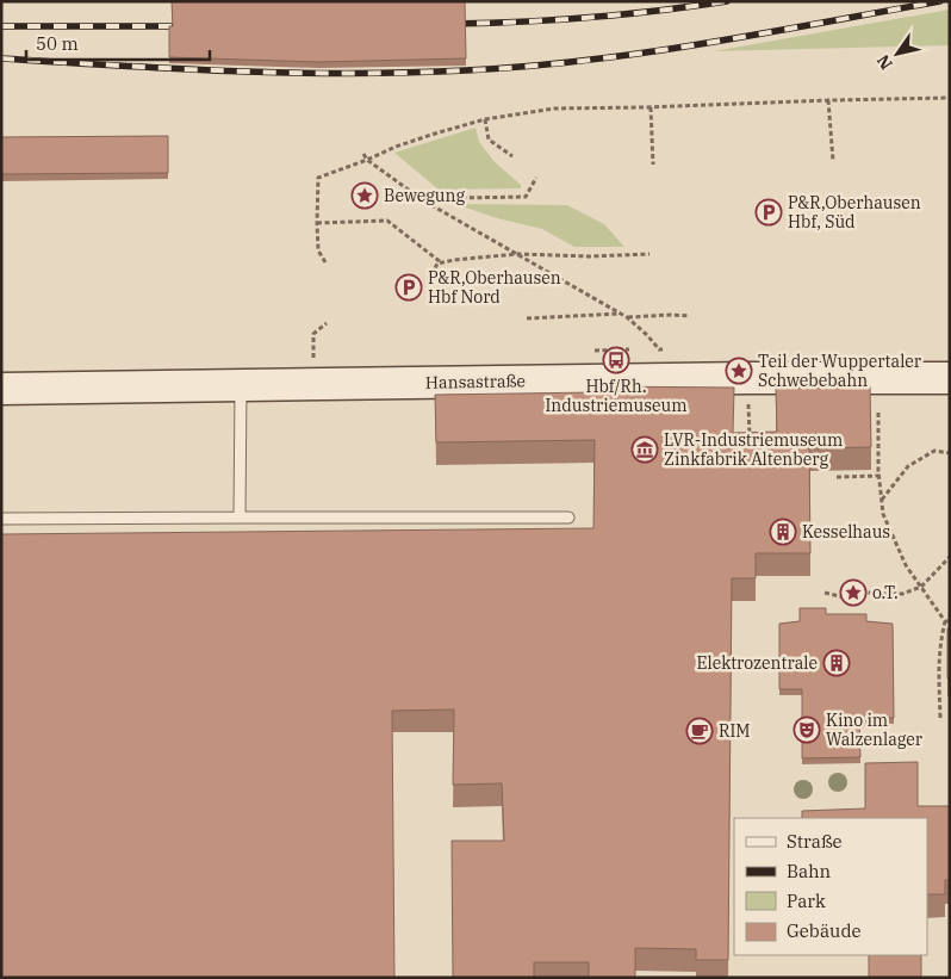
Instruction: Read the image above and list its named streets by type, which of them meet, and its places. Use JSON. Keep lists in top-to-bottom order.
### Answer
{
  "streets": {
    "main road": ["Hansastraße"]
  },
  "places": {
    "place": ["Bewegung", "Teil der Wuppertaler Schwebebahn", "o.T."],
    "parking": ["P&R,Oberhausen Hbf, Süd", "P&R,Oberhausen Hbf Nord"],
    "bus stop": ["Hbf/Rh. Industriemuseum"],
    "museum": ["LVR-Industriemuseum Zinkfabrik Altenberg"],
    "building": ["Kesselhaus", "Elektrozentrale"],
    "theatre": ["Kino im Walzenlager"],
    "cafe": ["RIM"]
  },
  "legend": [
    "Straße",
    "Bahn",
    "Park",
    "Gebäude"
  ],
  "scale_bar": "50 m",
  "north": "bottom left"
}
